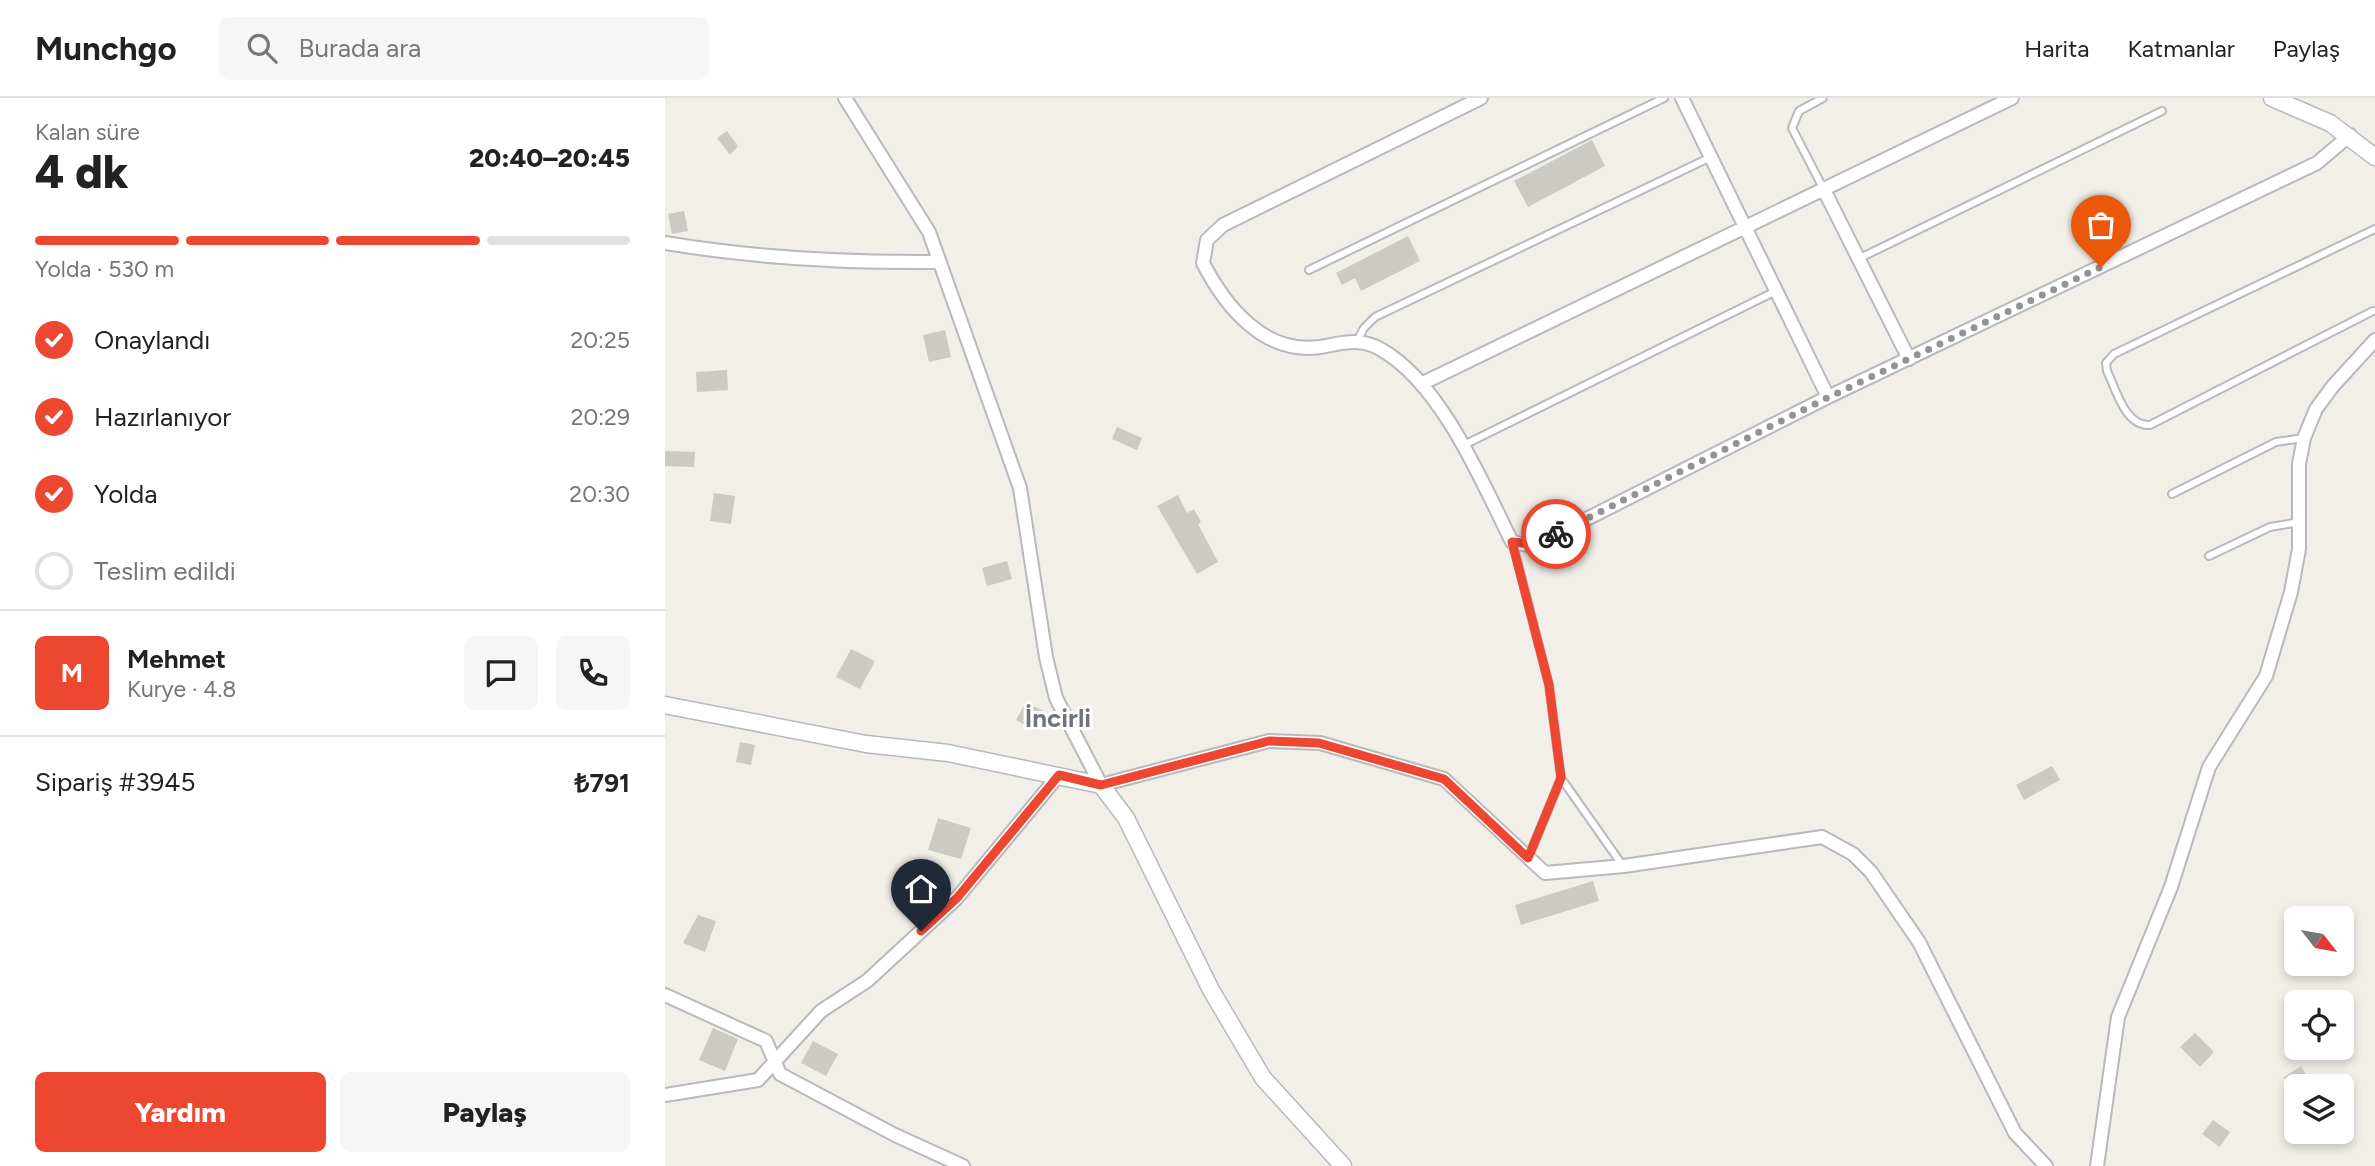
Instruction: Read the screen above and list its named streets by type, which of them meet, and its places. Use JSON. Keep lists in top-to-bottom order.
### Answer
{
  "districts": ["İncirli"],
  "north": "bottom right",
  "page": {
    "header": "Munchgo",
    "search": "Burada ara",
    "nav": ["Harita", "Katmanlar", "Paylaş"],
    "heading": ["4 dk", "Kalan süre", "20:40–20:45"],
    "panel": [
      "Mehmet",
      "Kurye · 4.8",
      "Sipariş #3945",
      "₺791"
    ],
    "bar": "Yolda · 530 m",
    "list": [
      ["Onaylandı", "20:25"],
      ["Hazırlanıyor", "20:29"],
      ["Yolda", "20:30"],
      "Teslim edildi"
    ],
    "round": "M",
    "buttons": ["Yardım", "Paylaş"]
  }
}
